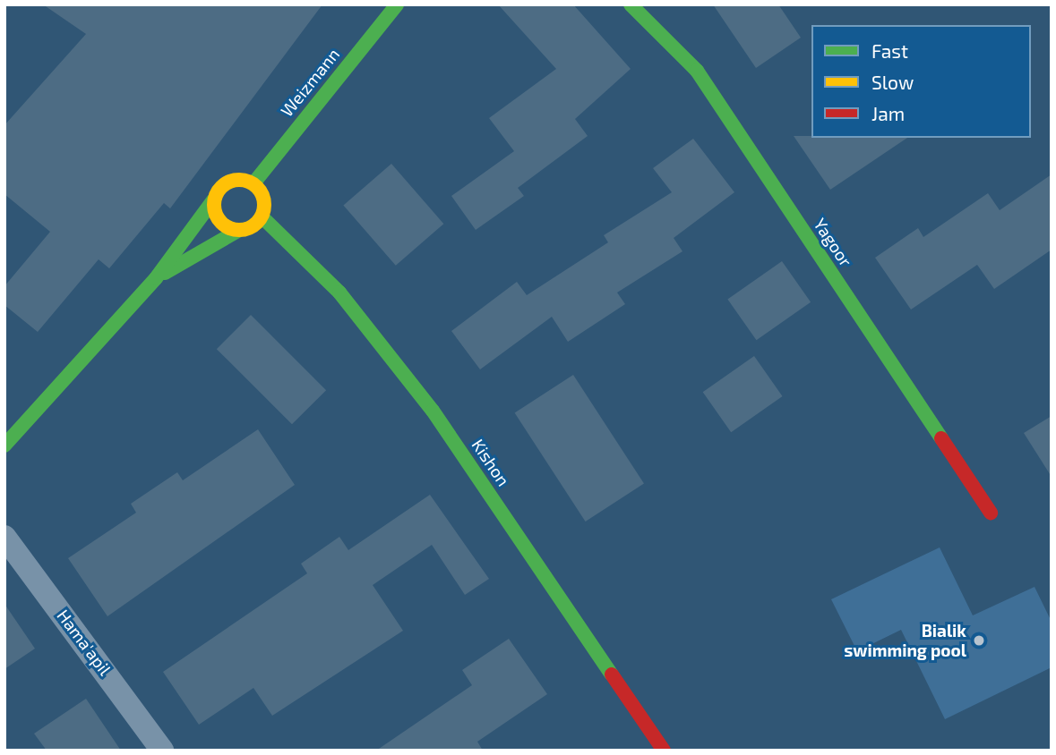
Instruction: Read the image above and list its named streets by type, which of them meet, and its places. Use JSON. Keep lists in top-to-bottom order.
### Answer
{
  "streets": {
    "street": [
      "Weizmann",
      "Yagoor",
      "Kishon",
      "Hama'apil"
    ]
  },
  "crossings": [
    ["Weizmann", "Kishon"]
  ],
  "places": ["Bialik swimming pool"],
  "legend": ["Fast", "Slow", "Jam"]
}
